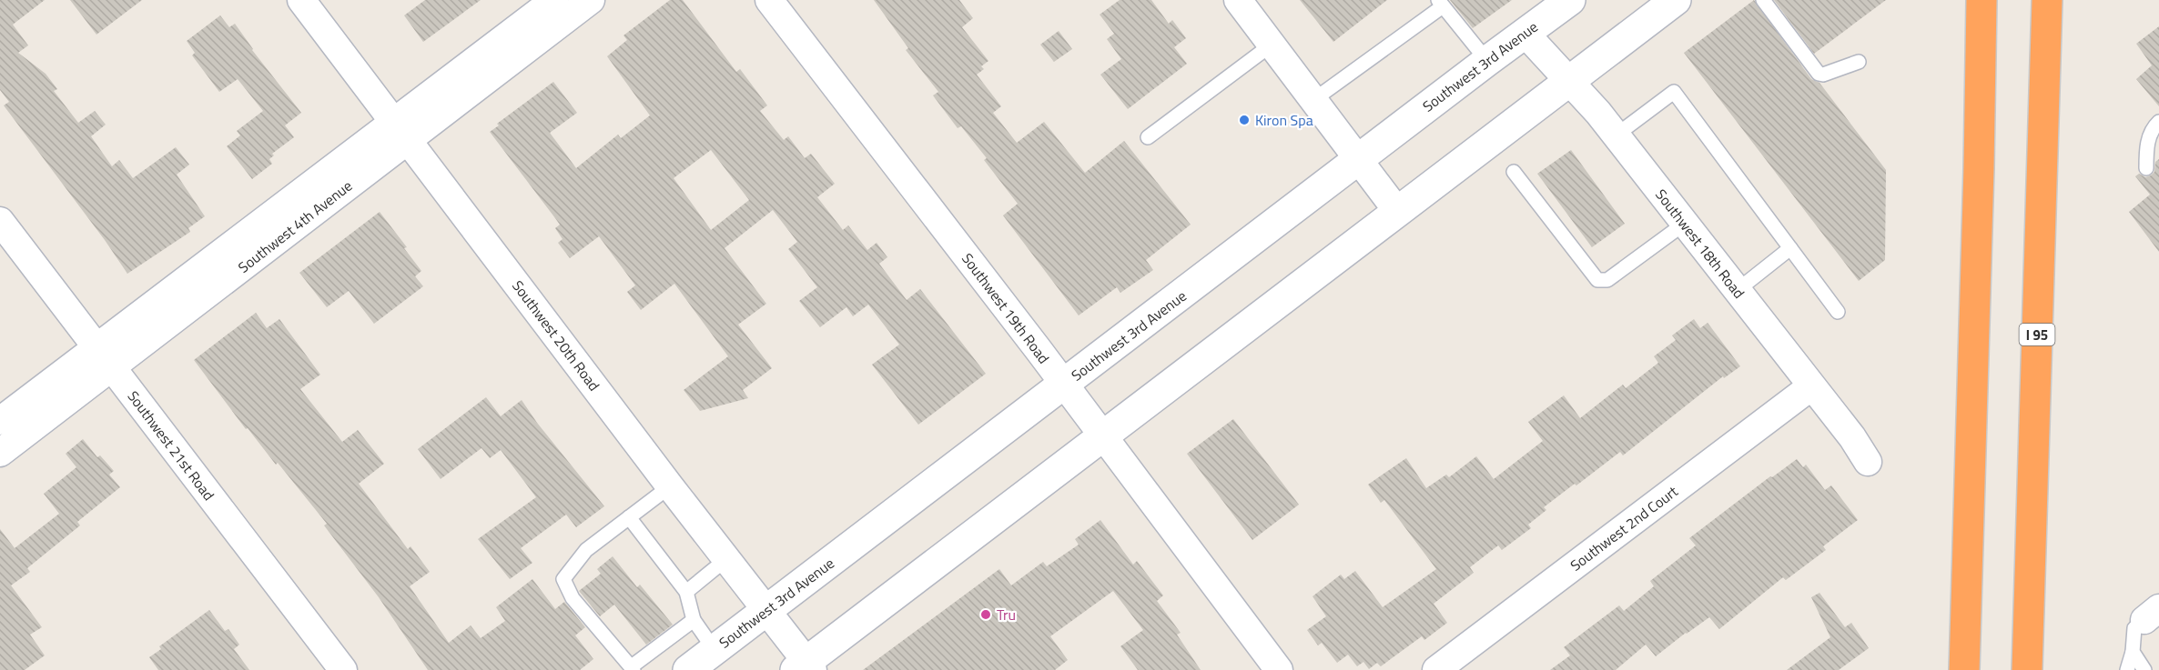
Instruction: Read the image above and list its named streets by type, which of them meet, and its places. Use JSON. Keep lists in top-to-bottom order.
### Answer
{
  "streets": {
    "highway": ["I 95"],
    "main road": ["Southwest 3rd Avenue"],
    "street": [
      "Southwest 4th Avenue",
      "Southwest 18th Road",
      "Southwest 19th Road",
      "Southwest 20th Road",
      "Southwest 21st Road",
      "Southwest 2nd Court"
    ]
  },
  "crossings": [
    ["Southwest 3rd Avenue", "Southwest 18th Road"],
    ["Southwest 3rd Avenue", "Southwest 19th Road"],
    ["Southwest 3rd Avenue", "Southwest 20th Road"],
    ["Southwest 4th Avenue", "Southwest 20th Road"],
    ["Southwest 4th Avenue", "Southwest 21st Road"],
    ["Southwest 18th Road", "Southwest 2nd Court"]
  ],
  "places": ["Kiron Spa", "Tru"]
}
